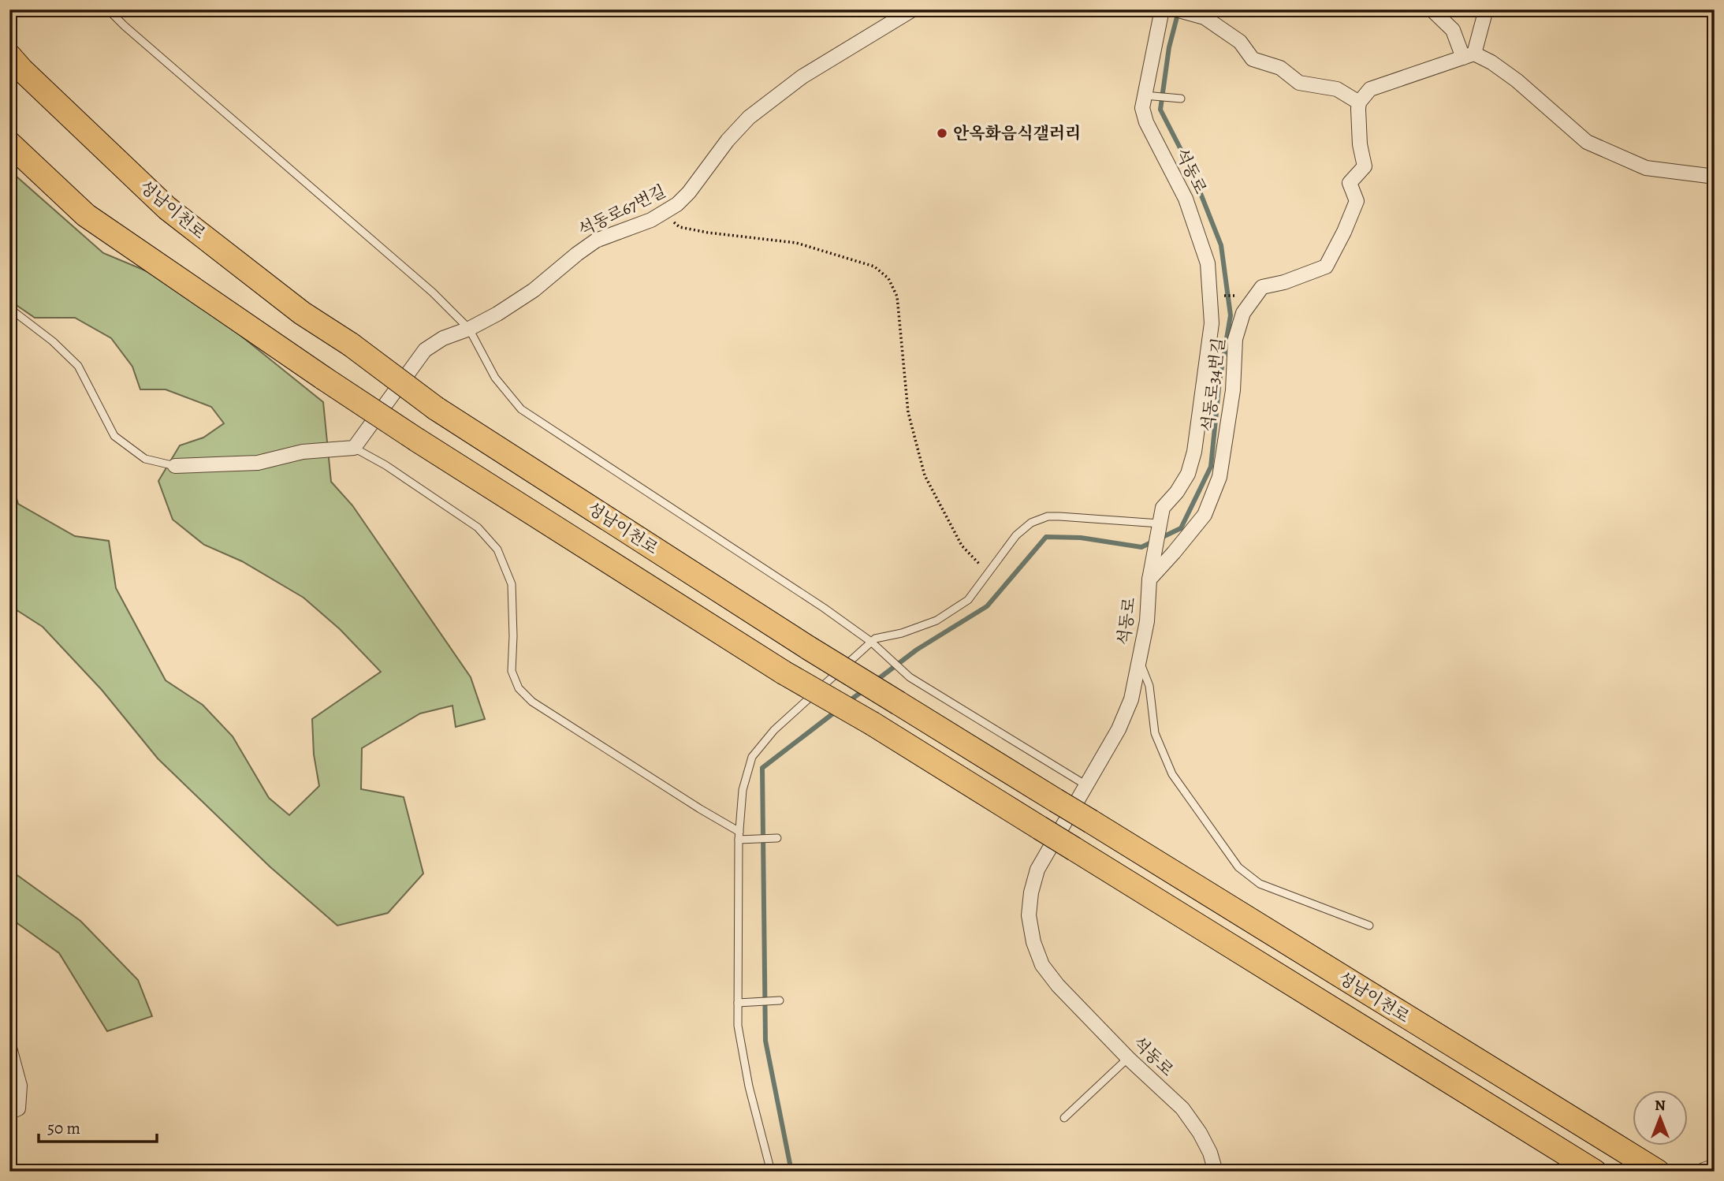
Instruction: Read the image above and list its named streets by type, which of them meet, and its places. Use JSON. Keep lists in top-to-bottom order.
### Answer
{
  "streets": {
    "highway": ["성남이천로"],
    "street": ["석동로", "석동로67번길", "석동로34번길"]
  },
  "crossings": [
    ["석동로", "석동로34번길"]
  ],
  "places": ["안옥화음식갤러리"],
  "scale_bar": "50 m",
  "north": "top"
}
